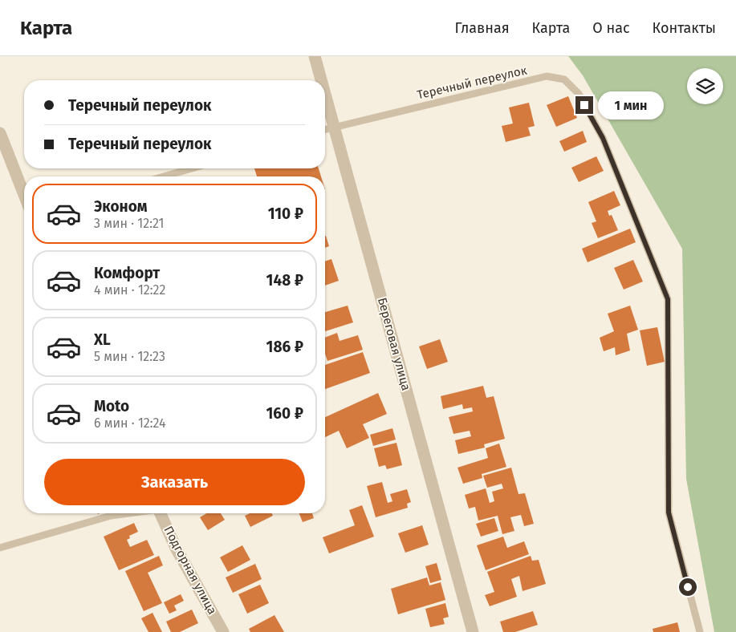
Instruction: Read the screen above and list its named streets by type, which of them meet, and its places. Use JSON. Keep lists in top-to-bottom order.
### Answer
{
  "streets": {
    "street": ["Береговая улица", "Подгорная улица"],
    "lane": ["Теречный переулок"]
  },
  "crossings": [
    ["Теречный переулок", "Береговая улица"]
  ],
  "page": {
    "header": "Карта",
    "nav": [
      "Главная",
      "Карта",
      "О нас",
      "Контакты"
    ],
    "banner": ["Теречный переулок", "Теречный переулок"],
    "bubble": "1 мин",
    "list": [
      {
        "name": "Эконом",
        "note": "3 мин · 12:21",
        "value": "110 ₽"
      },
      {
        "name": "Комфорт",
        "note": "4 мин · 12:22",
        "value": "148 ₽"
      },
      {
        "name": "XL",
        "note": "5 мин · 12:23",
        "value": "186 ₽"
      },
      {
        "name": "Moto",
        "note": "6 мин · 12:24",
        "value": "160 ₽"
      }
    ],
    "buttons": "Заказать"
  }
}
